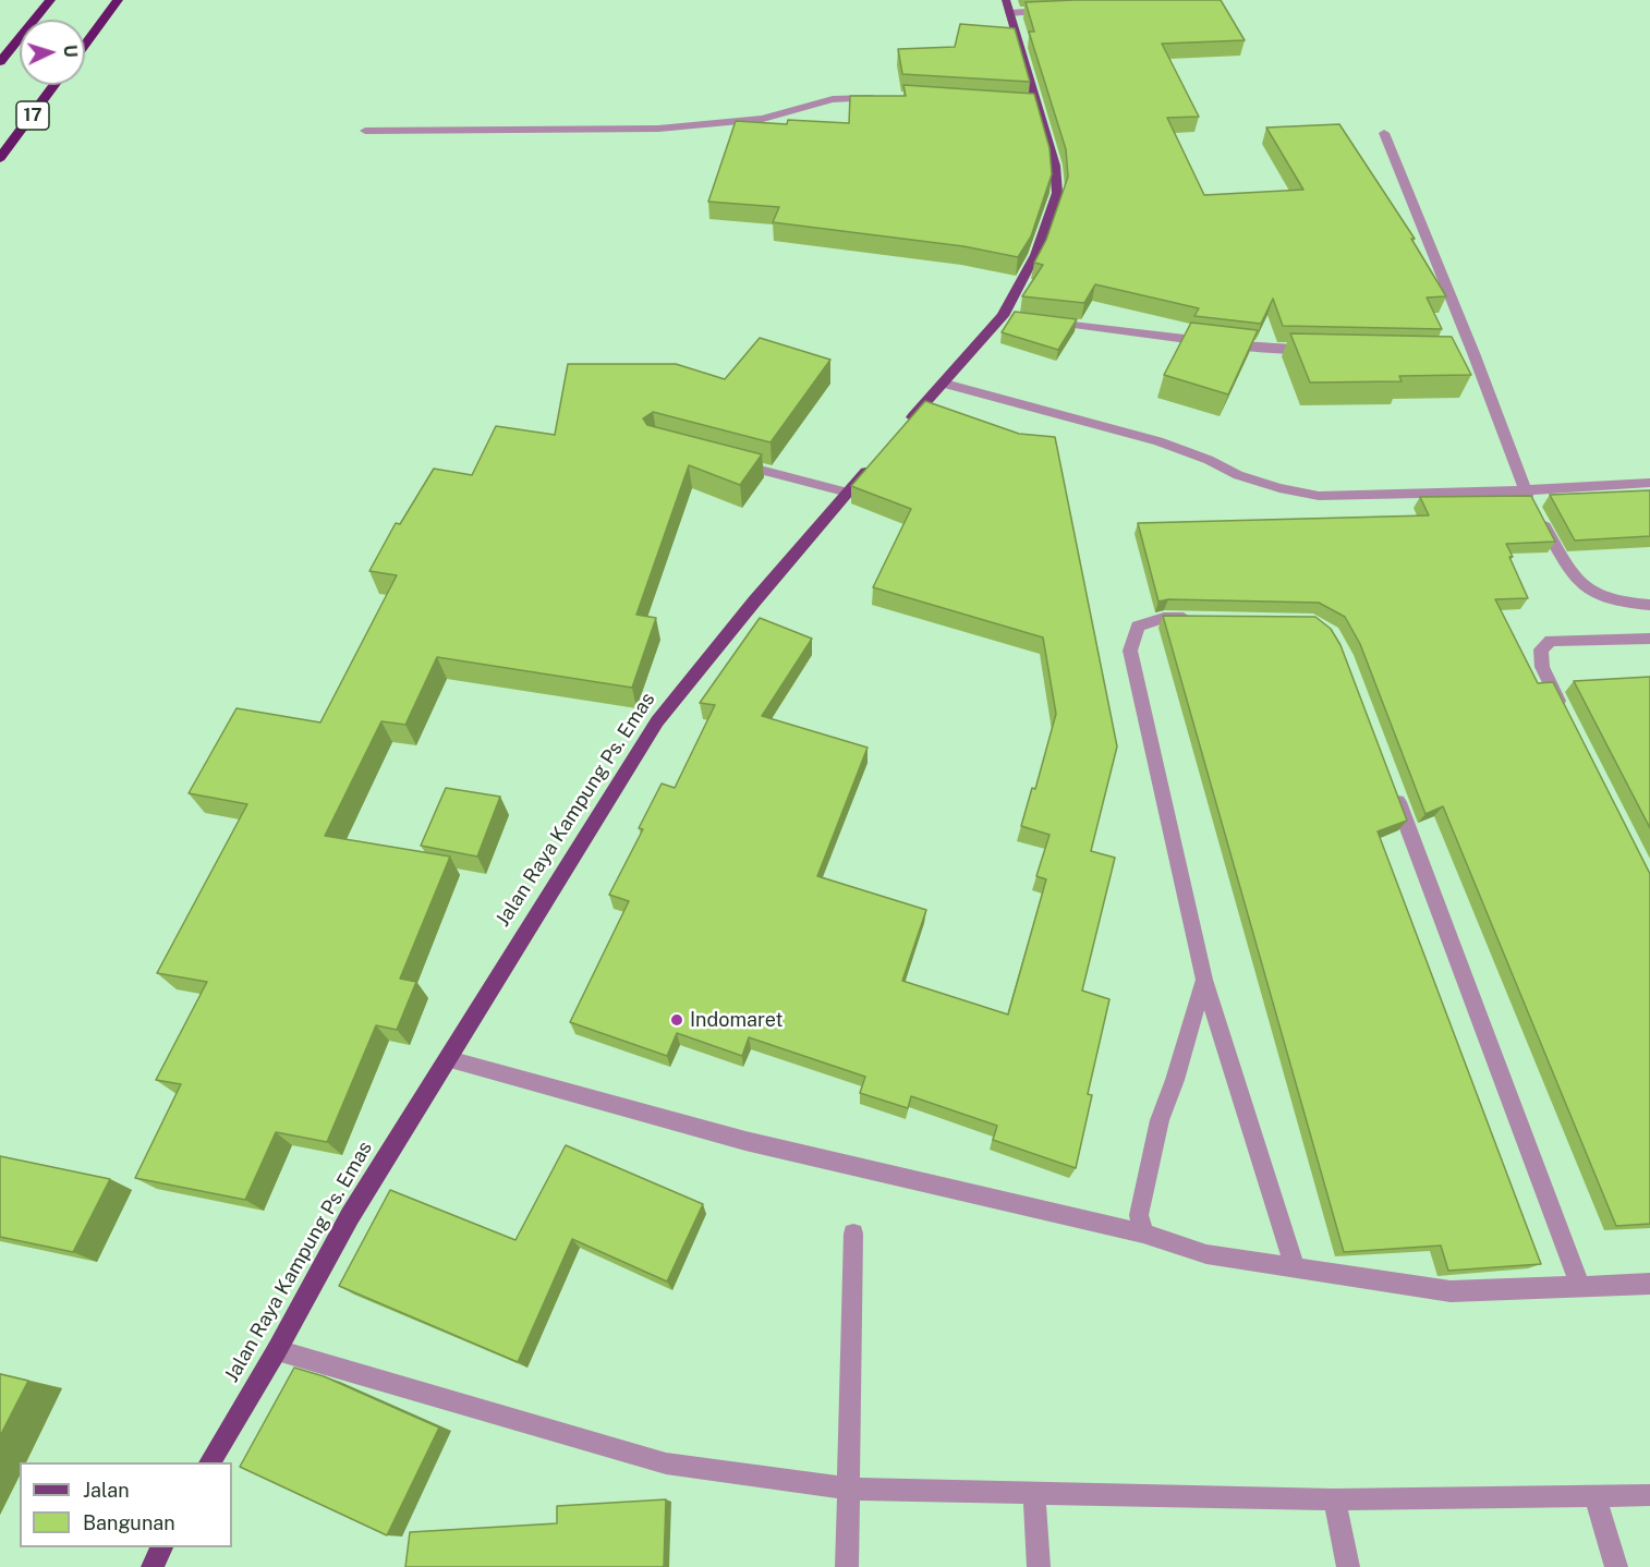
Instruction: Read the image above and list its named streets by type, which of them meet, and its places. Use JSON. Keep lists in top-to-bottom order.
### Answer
{
  "streets": {
    "highway": ["17"],
    "main road": ["Jalan Raya Kampung Ps. Emas"]
  },
  "places": ["Indomaret"],
  "legend": ["Jalan", "Bangunan"],
  "north": "right"
}
